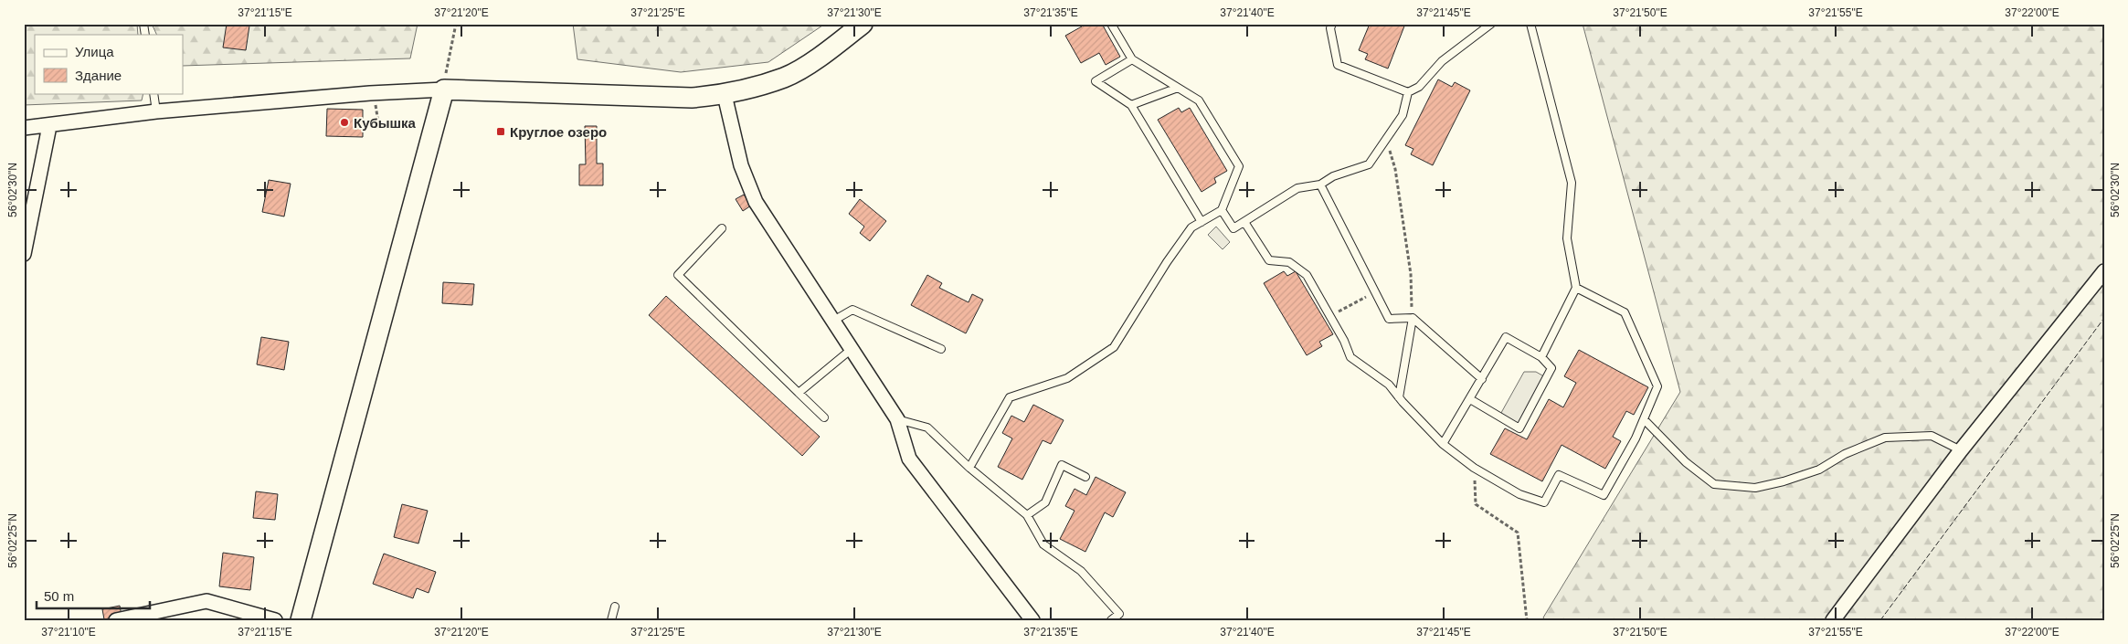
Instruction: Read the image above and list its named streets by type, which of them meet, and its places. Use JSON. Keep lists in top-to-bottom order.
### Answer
{
  "places": {
    "other": ["Кубышка"],
    "transit": ["Круглое озеро"]
  },
  "legend": ["Улица", "Здание"],
  "scale_bar": "50 m",
  "coordinates": [
    "37°21'15\"E",
    "37°21'20\"E",
    "37°21'25\"E",
    "37°21'30\"E",
    "37°21'35\"E",
    "37°21'40\"E",
    "37°21'45\"E",
    "37°21'50\"E",
    "37°21'55\"E",
    "37°22'00\"E",
    "56°02'30\"N",
    "56°02'25\"N",
    "37°21'10\"E"
  ]
}
